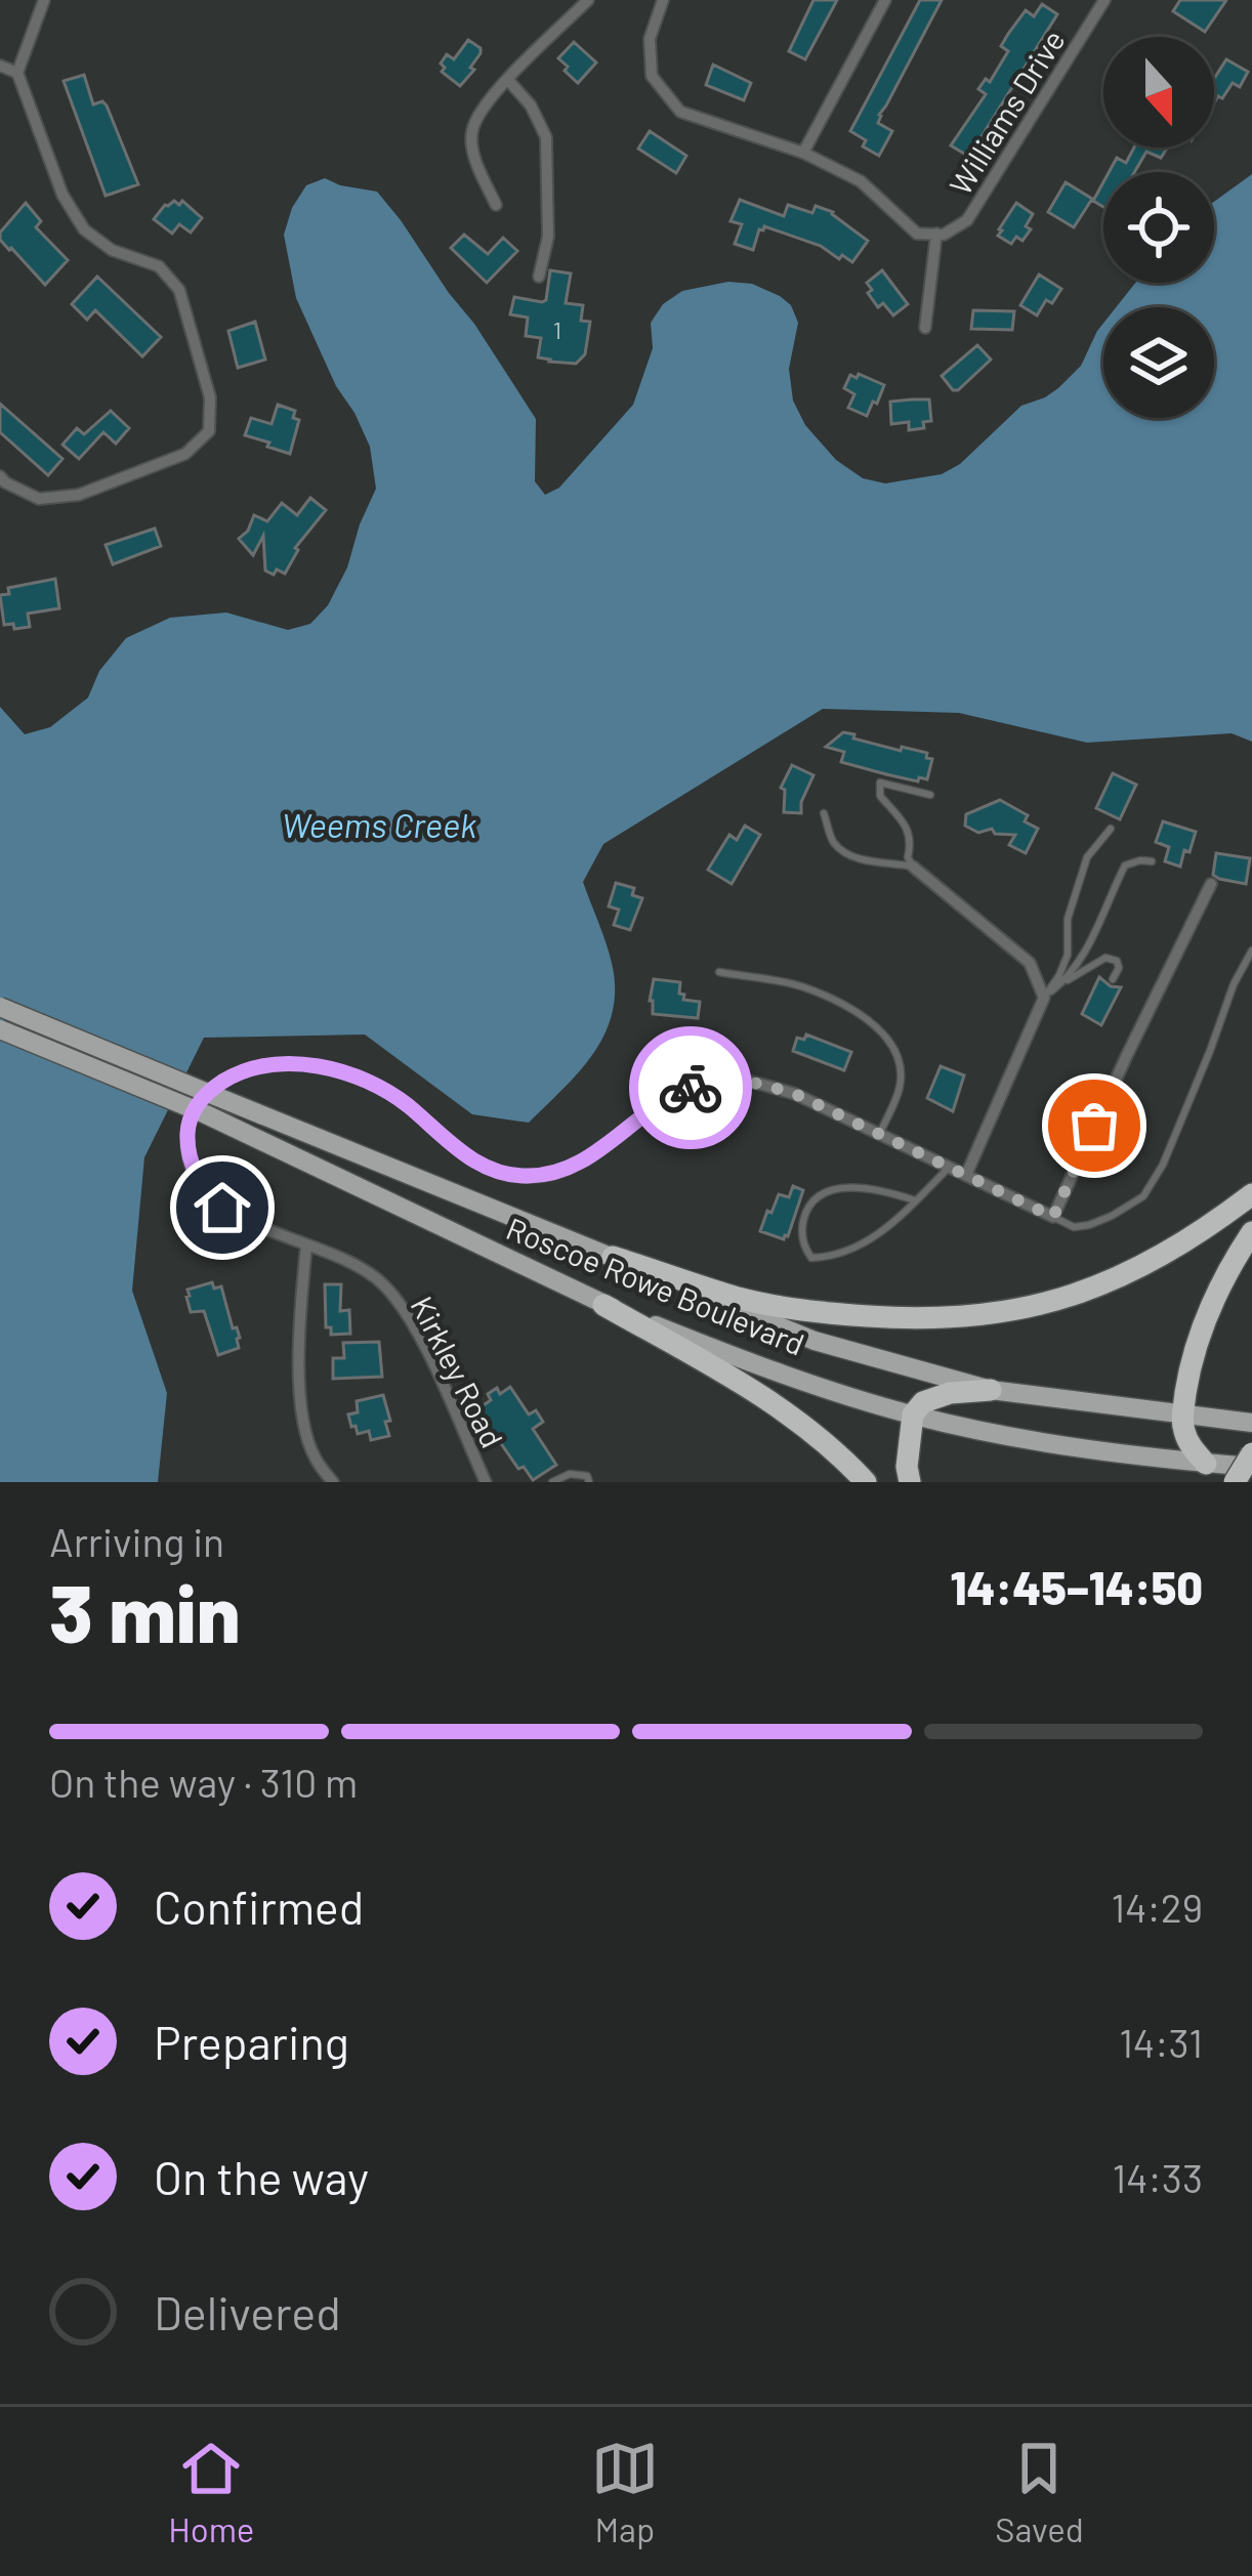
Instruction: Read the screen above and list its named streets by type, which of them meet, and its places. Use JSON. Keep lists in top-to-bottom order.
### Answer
{
  "streets": {
    "main road": ["Roscoe Rowe Boulevard"],
    "street": ["Williams Drive", "Kirkley Road"]
  },
  "water": ["Weems Creek"],
  "house_numbers": ["1"],
  "north": "bottom",
  "page": {
    "heading": ["3 min", "Arriving in", "14:45–14:50"],
    "bar": "On the way · 310 m",
    "list": [
      ["Confirmed", "14:29"],
      ["Preparing", "14:31"],
      ["On the way", "14:33"],
      "Delivered"
    ],
    "tabs": ["Home", "Map", "Saved"]
  }
}
